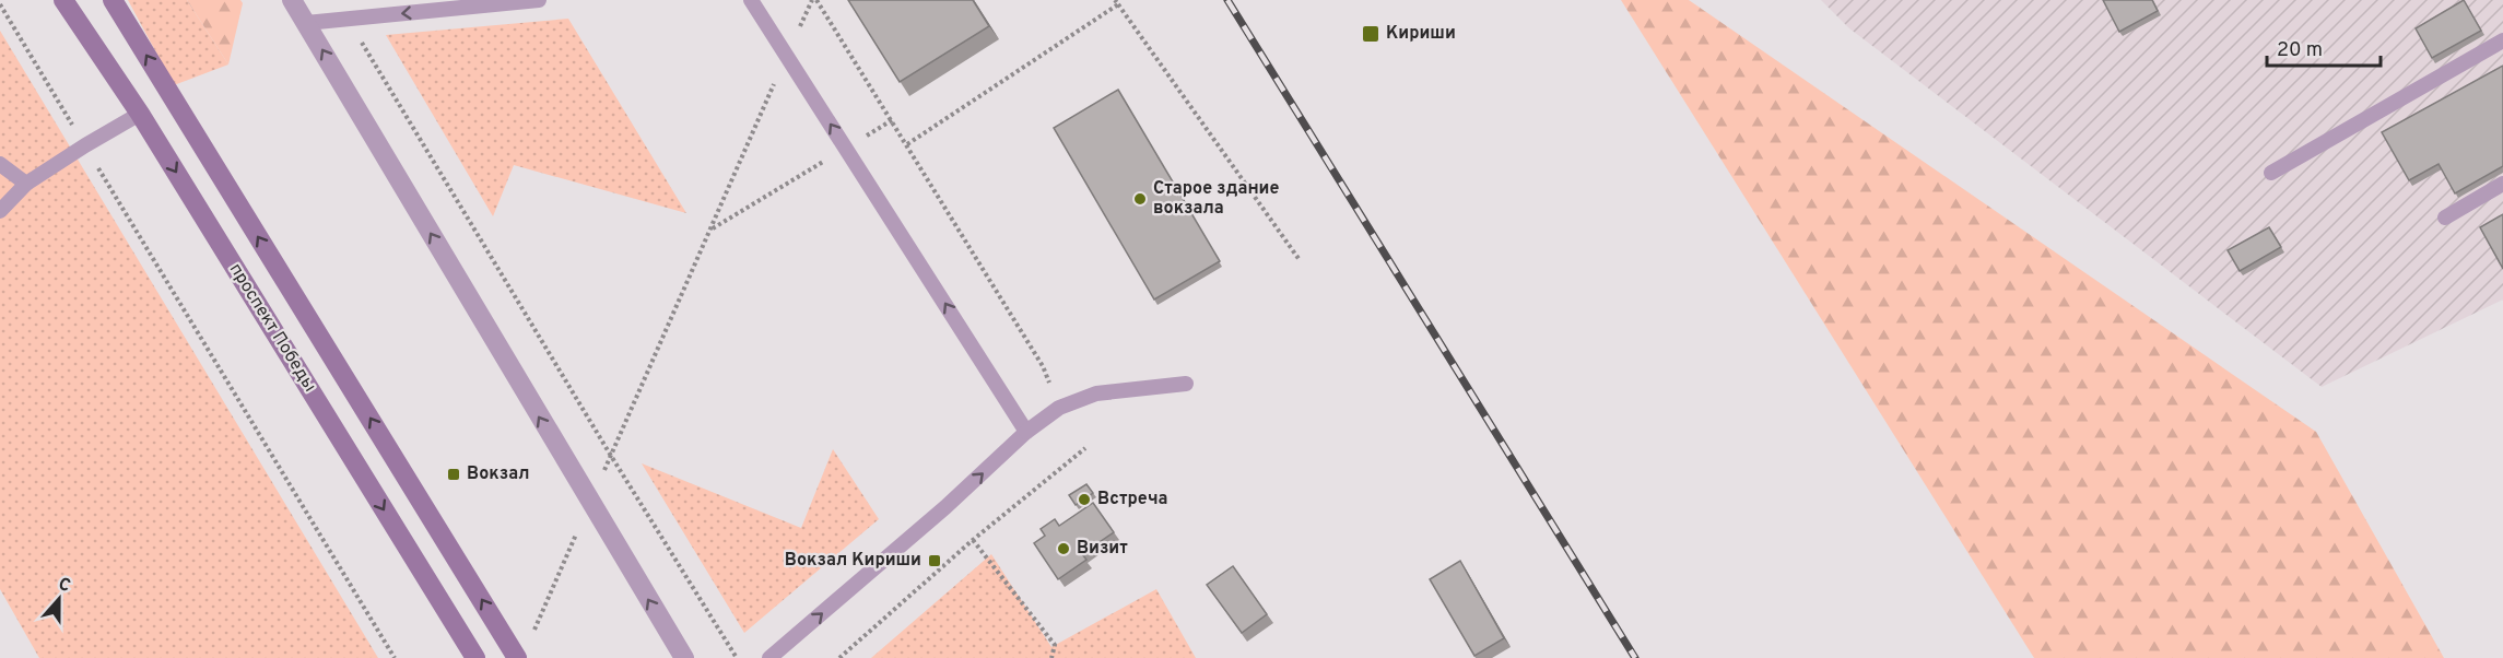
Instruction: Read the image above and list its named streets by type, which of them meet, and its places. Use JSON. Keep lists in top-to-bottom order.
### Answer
{
  "streets": {
    "main road": ["проспект Победы"]
  },
  "places": {
    "transit": ["Кириши", "Вокзал", "Вокзал Кириши"],
    "other": ["Старое здание вокзала", "Встреча", "Визит"]
  },
  "scale_bar": "20 m",
  "north": "top"
}
